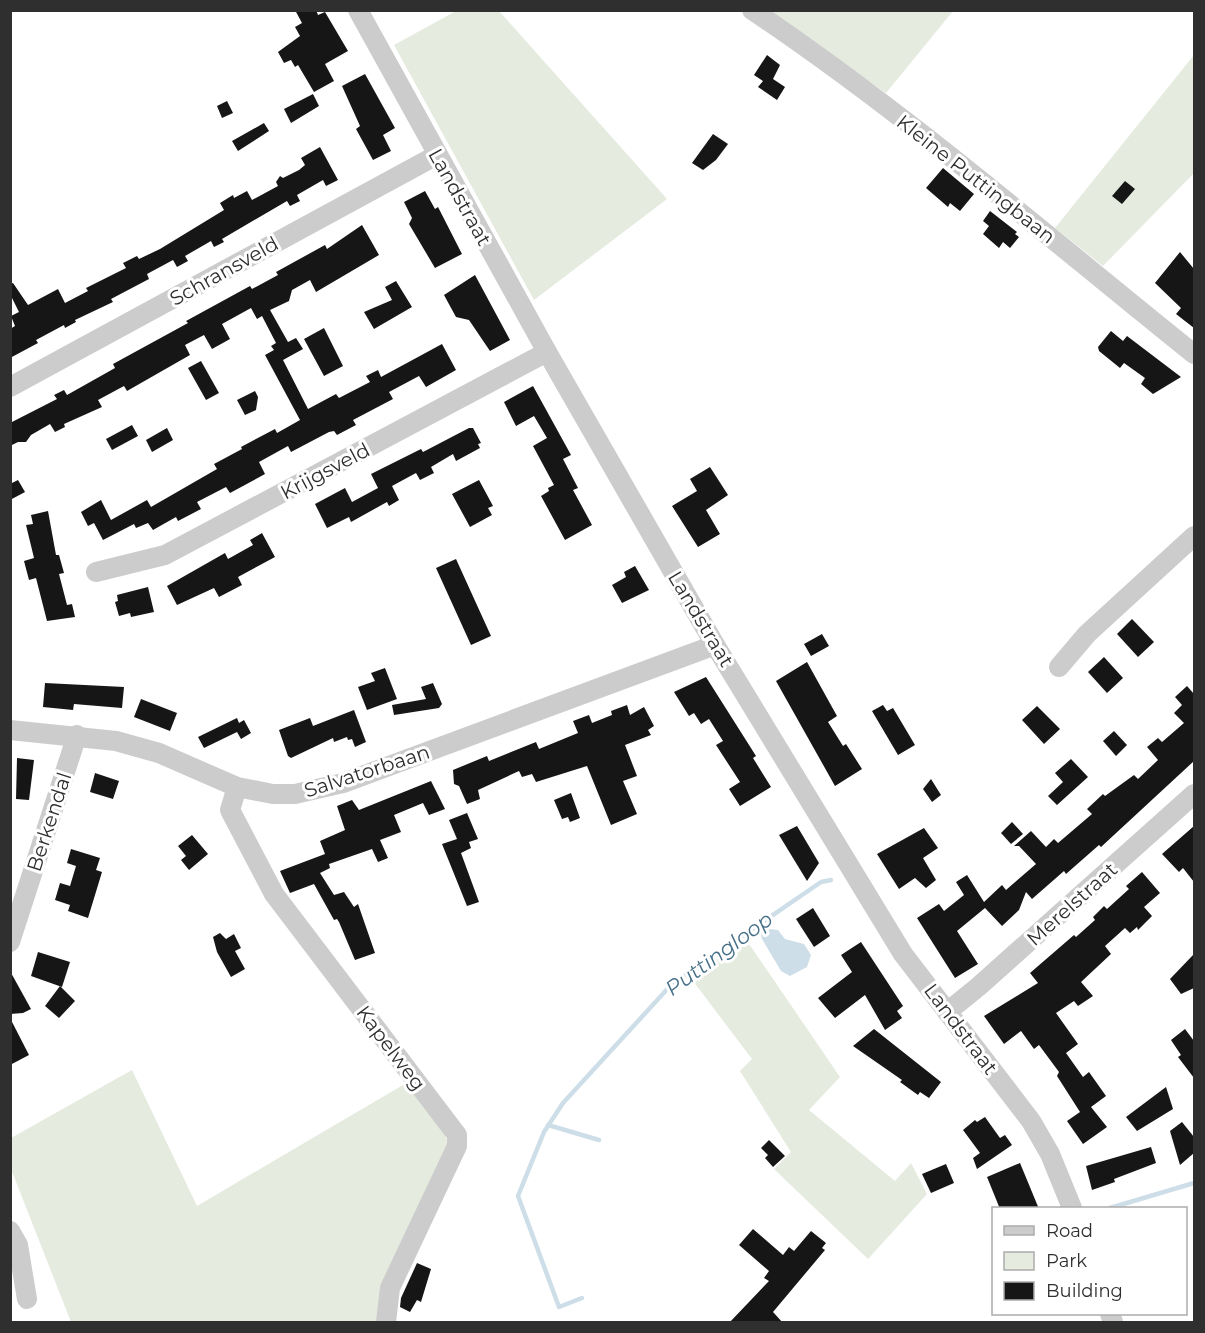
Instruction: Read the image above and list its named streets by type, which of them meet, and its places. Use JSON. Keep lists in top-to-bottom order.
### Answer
{
  "streets": {
    "street": [
      "Kleine Puttingbaan",
      "Landstraat",
      "Schransveld",
      "Krijgsveld",
      "Salvatorbaan",
      "Berkendal",
      "Merelstraat",
      "Kapelweg"
    ]
  },
  "crossings": [
    ["Landstraat", "Schransveld"],
    ["Landstraat", "Krijgsveld"],
    ["Landstraat", "Salvatorbaan"],
    ["Landstraat", "Merelstraat"],
    ["Salvatorbaan", "Berkendal"],
    ["Salvatorbaan", "Kapelweg"]
  ],
  "water": ["Puttingloop"],
  "legend": ["Road", "Park", "Building"]
}
